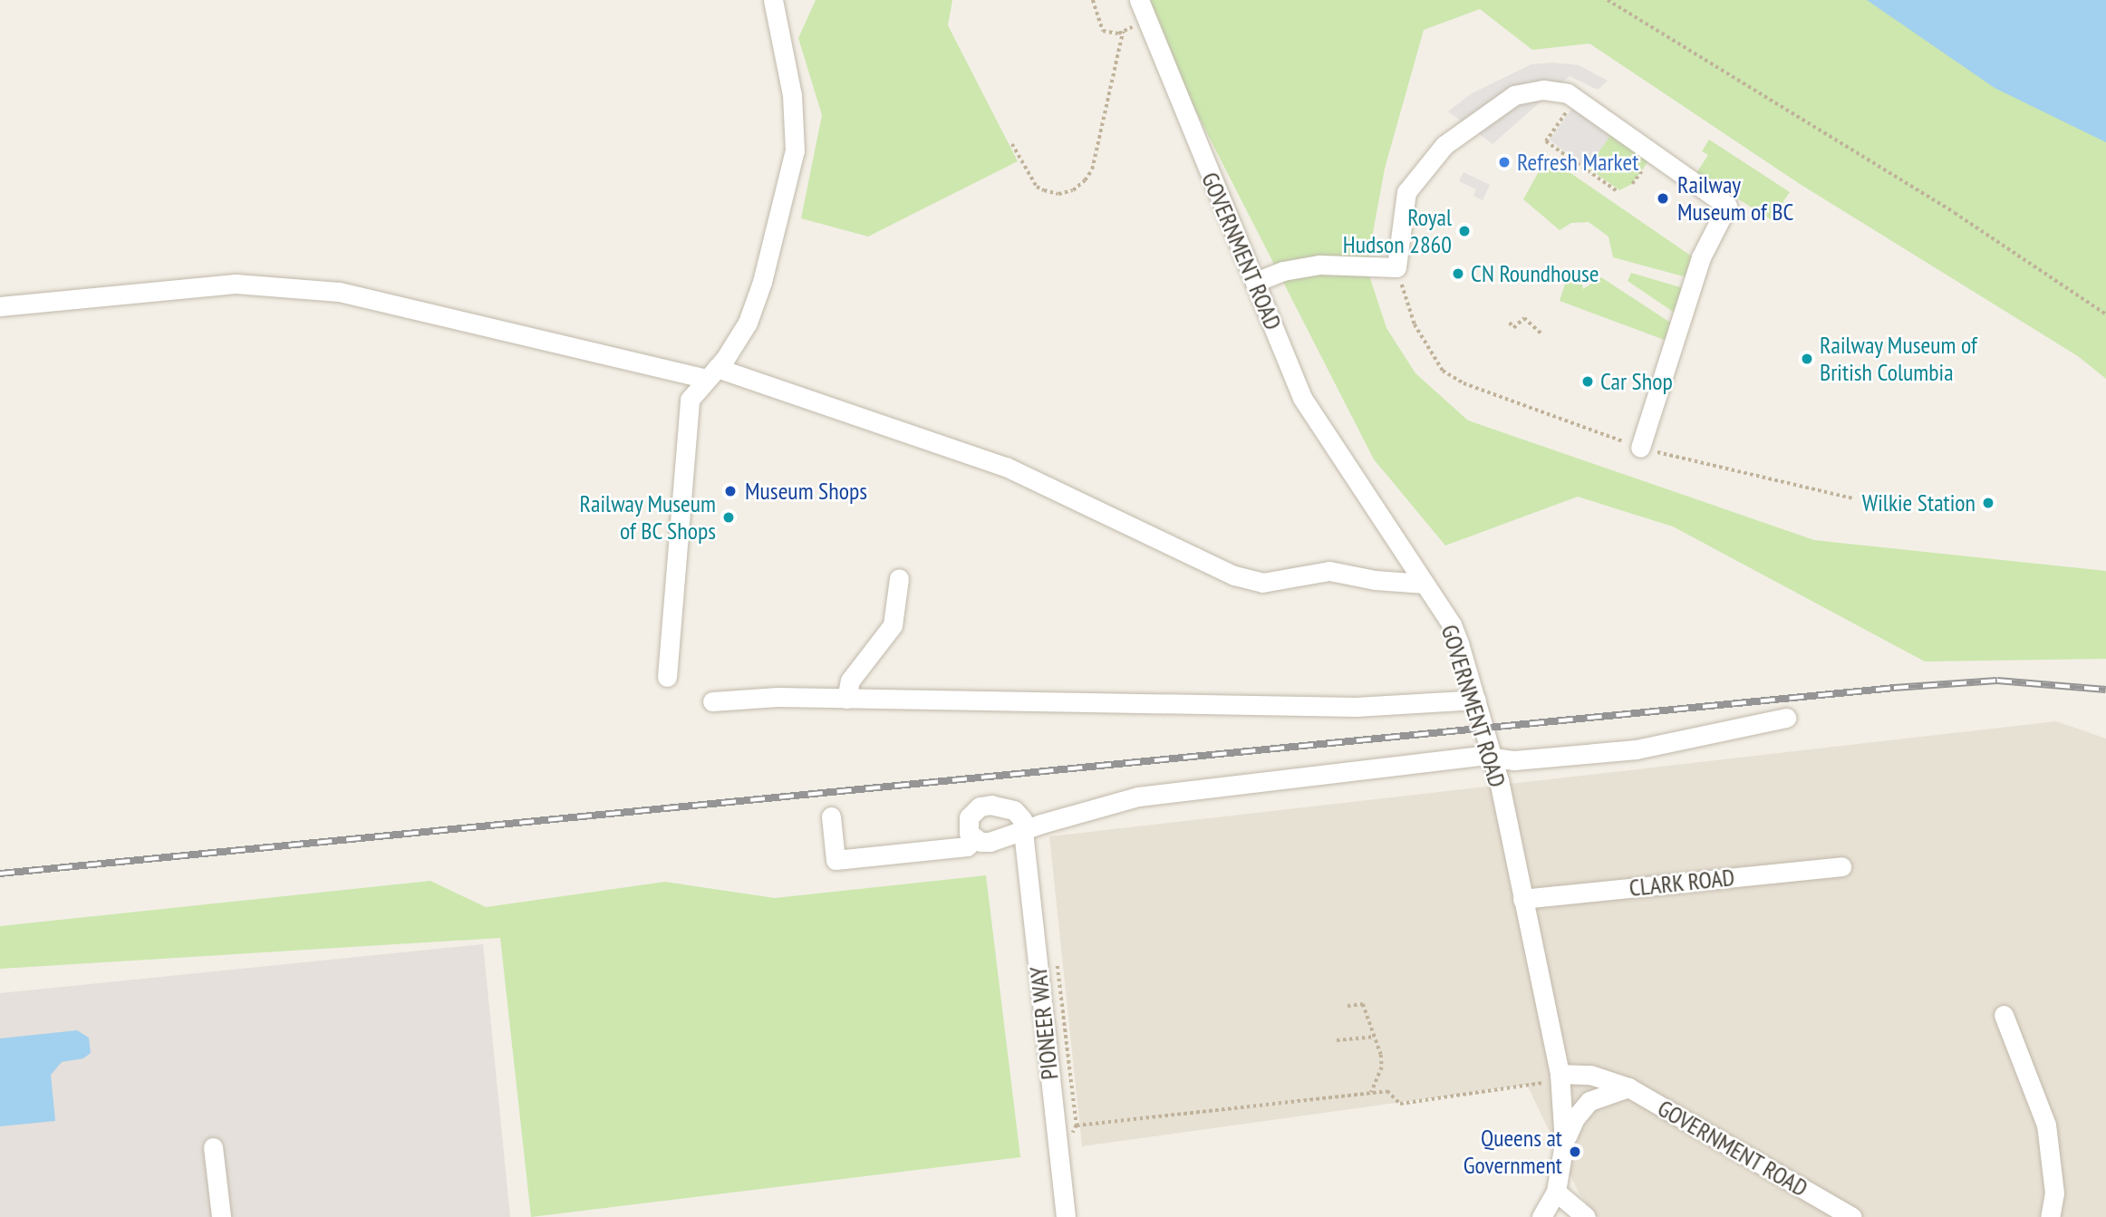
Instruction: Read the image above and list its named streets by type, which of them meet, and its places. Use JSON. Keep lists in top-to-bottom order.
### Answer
{
  "streets": {
    "street": ["GOVERNMENT ROAD", "CLARK ROAD", "PIONEER WAY"]
  },
  "crossings": [
    ["GOVERNMENT ROAD", "CLARK ROAD"]
  ],
  "places": [
    "Refresh Market",
    "Railway Museum of BC",
    "Royal Hudson 2860",
    "CN Roundhouse",
    "Railway Museum of British Columbia",
    "Car Shop",
    "Museum Shops",
    "Wilkie Station",
    "Railway Museum of BC Shops",
    "Queens at Government"
  ]
}
